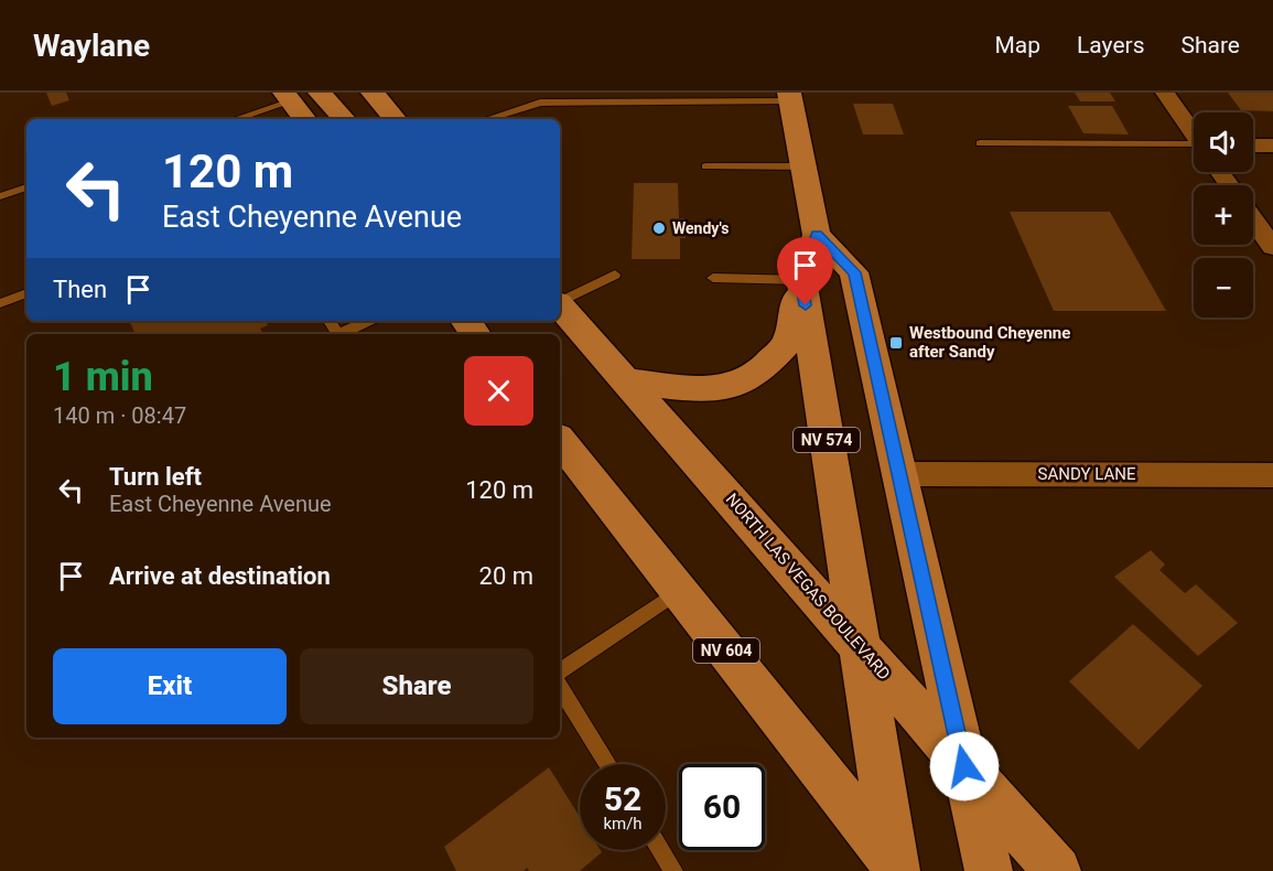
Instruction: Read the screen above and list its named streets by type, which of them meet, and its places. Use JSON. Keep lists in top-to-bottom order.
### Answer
{
  "streets": {
    "main road": ["NV 574", "NORTH LAS VEGAS BOULEVARD", "NV 604"],
    "street": ["SANDY LANE"]
  },
  "crossings": [
    ["NV 574", "NORTH LAS VEGAS BOULEVARD"],
    ["NV 574", "NV 604"]
  ],
  "places": {
    "other": ["Wendy's"],
    "transit": ["Westbound Cheyenne after Sandy"]
  },
  "page": {
    "header": "Waylane",
    "nav": ["Map", "Layers", "Share"],
    "map_buttons": ["+", "−"],
    "turn": ["120 m", "East Cheyenne Avenue"],
    "then": "Then",
    "heading": ["1 min", "140 m · 08:47"],
    "list": [
      {
        "name": "Turn left",
        "note": "East Cheyenne Avenue",
        "value": "120 m"
      },
      {
        "name": "Arrive at destination",
        "value": "20 m"
      }
    ],
    "buttons": ["Exit", "Share"],
    "speed": "52 km/h",
    "limit": "60"
  }
}
